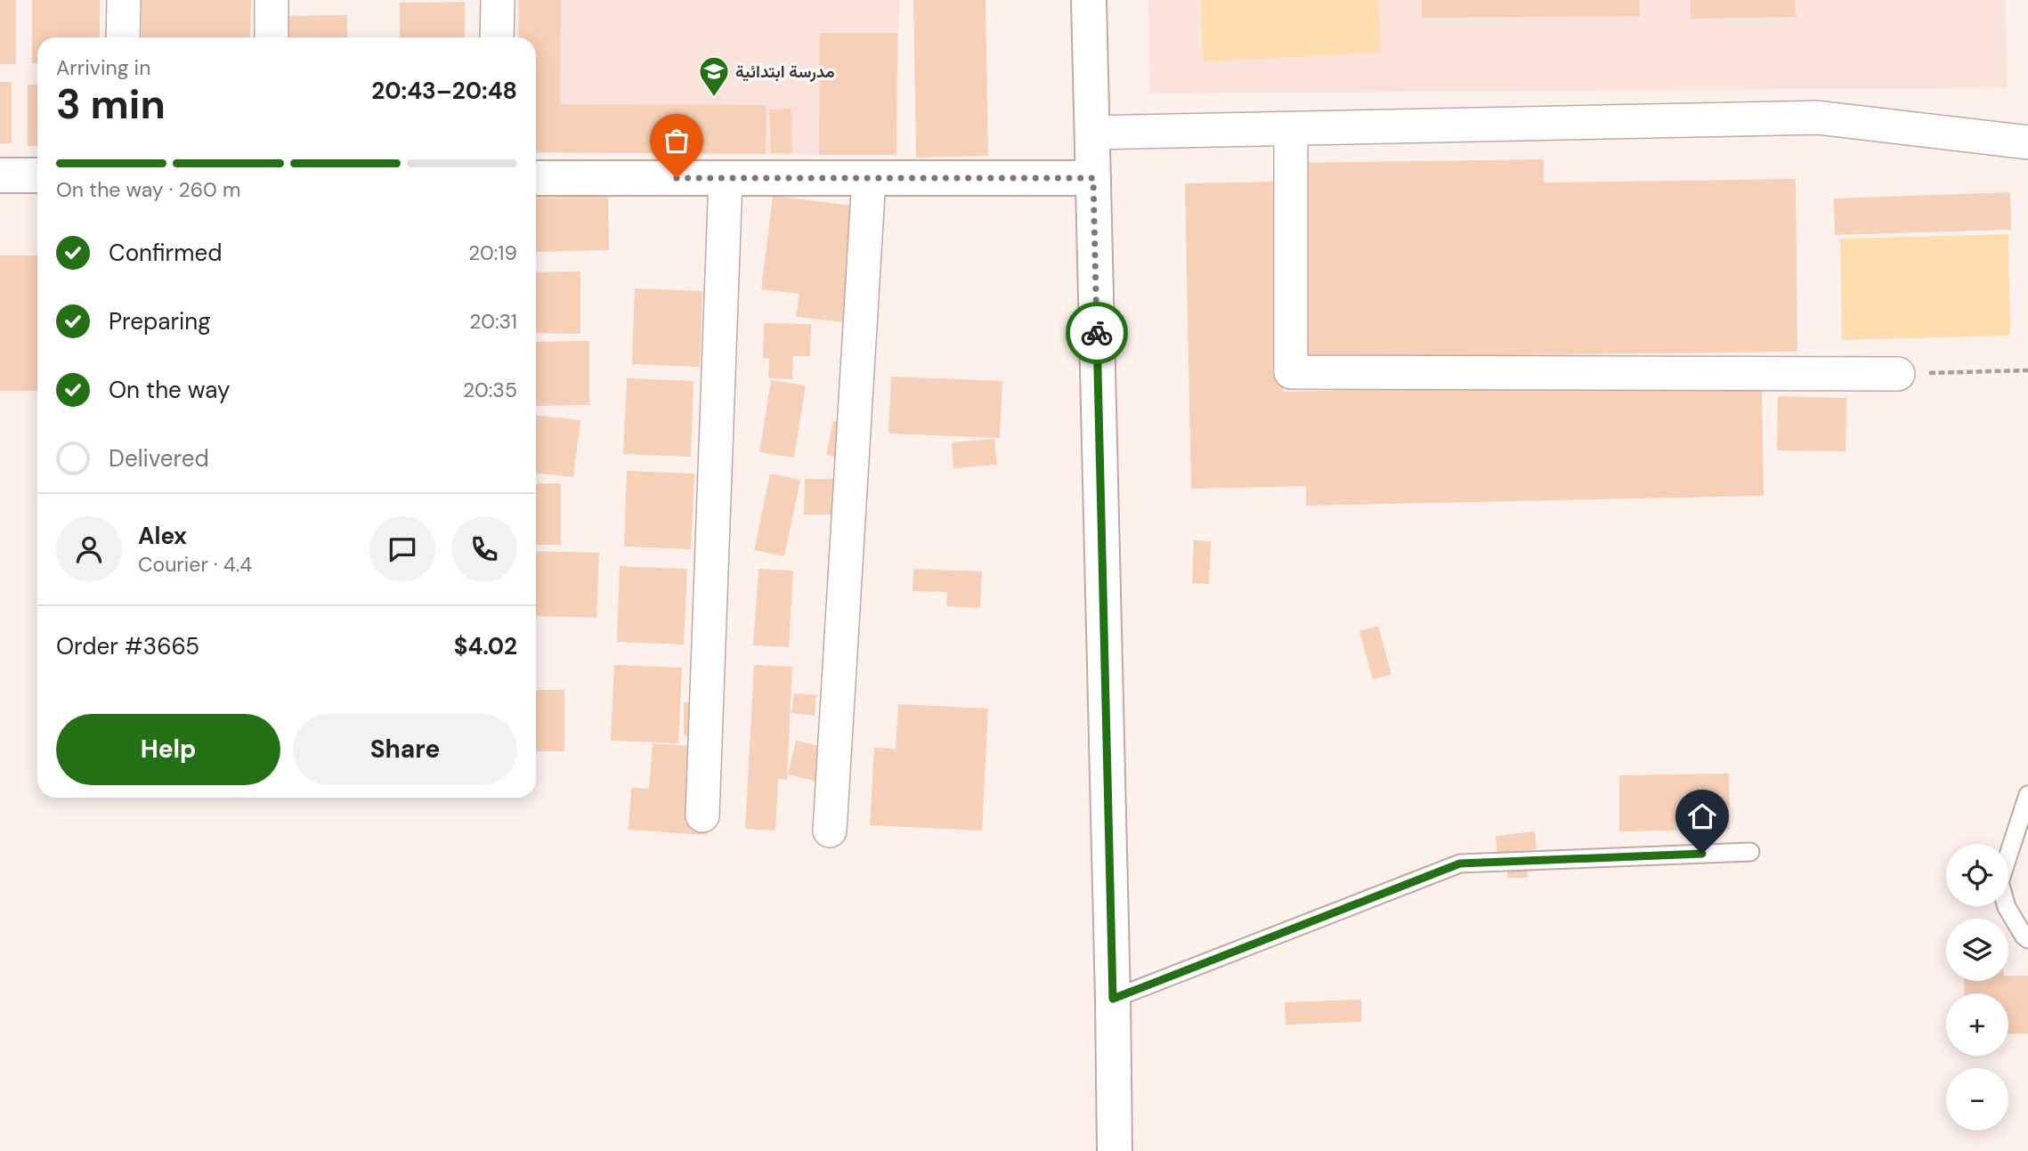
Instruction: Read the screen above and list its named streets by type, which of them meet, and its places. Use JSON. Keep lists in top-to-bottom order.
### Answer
{
  "places": {
    "school or university": ["مدرسة ابتدائية"]
  },
  "page": {
    "heading": ["3 min", "Arriving in", "20:43–20:48"],
    "panel": [
      "Alex",
      "Courier · 4.4",
      "Order #3665",
      "$4.02"
    ],
    "bar": "On the way · 260 m",
    "list": [
      ["Confirmed", "20:19"],
      ["Preparing", "20:31"],
      ["On the way", "20:35"],
      "Delivered"
    ],
    "buttons": ["Help", "Share"],
    "map_buttons": ["+", "−"]
  }
}
